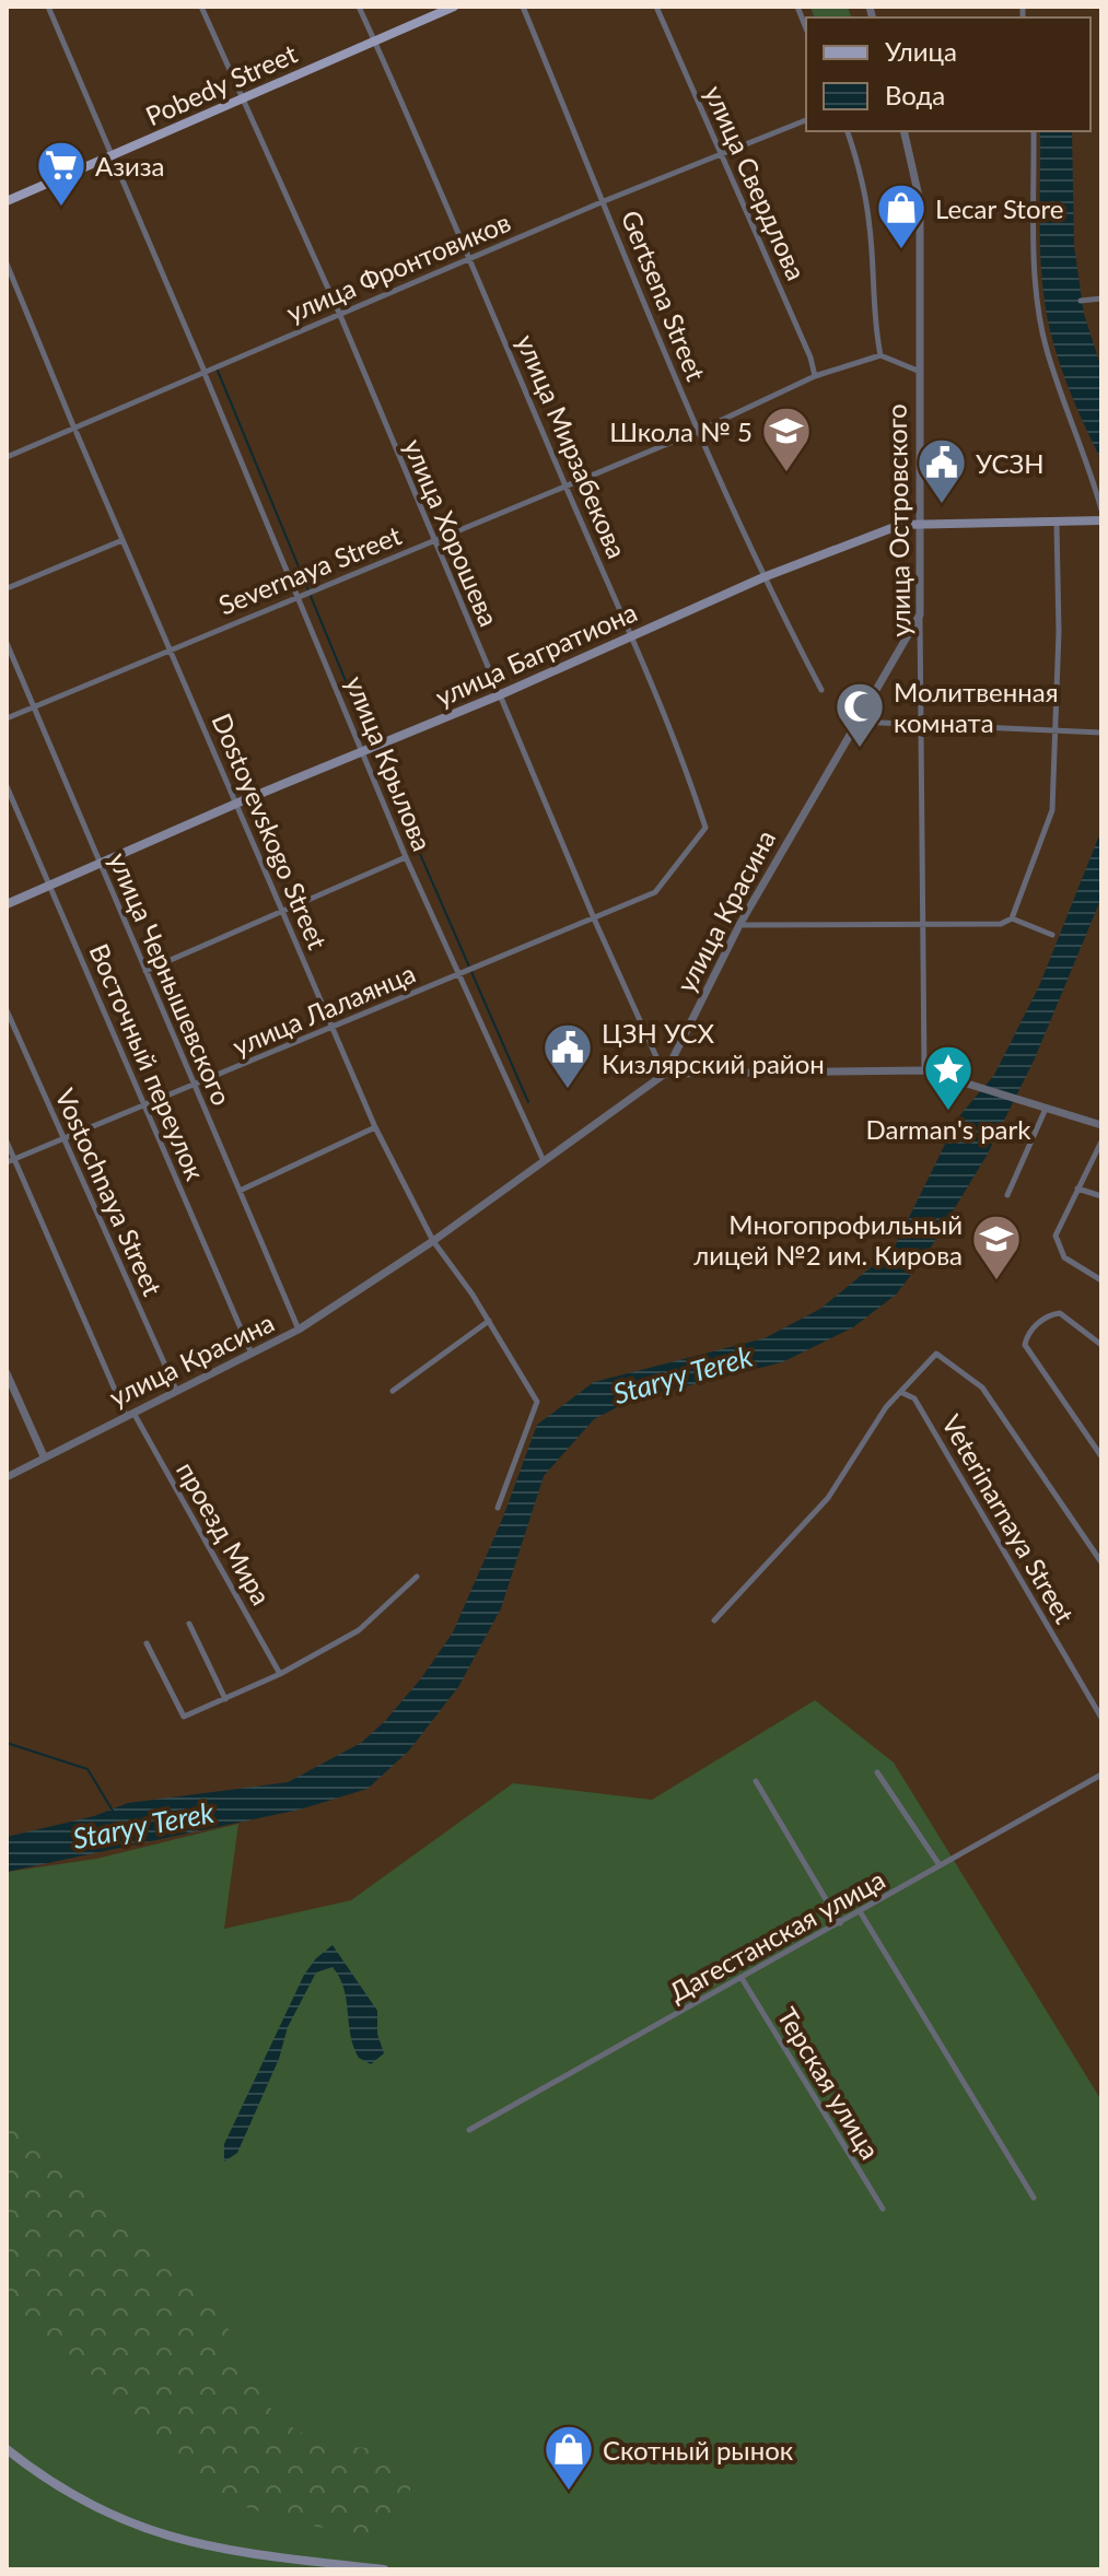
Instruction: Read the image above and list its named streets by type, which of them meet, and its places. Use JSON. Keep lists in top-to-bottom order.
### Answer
{
  "streets": {
    "main road": ["Pobedy Street", "улица Багратиона"],
    "street": [
      "улица Свердлова",
      "улица Фронтовиков",
      "Gertsena Street",
      "улица Мирзабекова",
      "улица Островского",
      "улица Хорошева",
      "Severnaya Street",
      "улица Крылова",
      "Dostoyevskogo Street",
      "улица Красина",
      "улица Чернышевского",
      "улица Лалаянца",
      "Восточный переулок",
      "Vostochnaya Street",
      "Veterinarnaya Street",
      "проезд Мира",
      "Дагестанская улица",
      "Терская улица"
    ]
  },
  "crossings": [
    ["Pobedy Street", "улица Мирзабекова"],
    ["Pobedy Street", "улица Хорошева"],
    ["Pobedy Street", "улица Крылова"],
    ["улица Свердлова", "улица Фронтовиков"],
    ["улица Свердлова", "Severnaya Street"],
    ["улица Фронтовиков", "Gertsena Street"],
    ["улица Фронтовиков", "улица Мирзабекова"],
    ["улица Фронтовиков", "улица Хорошева"],
    ["улица Фронтовиков", "улица Крылова"],
    ["улица Фронтовиков", "Dostoyevskogo Street"],
    ["Gertsena Street", "Severnaya Street"],
    ["Gertsena Street", "улица Багратиона"],
    ["улица Мирзабекова", "Severnaya Street"],
    ["улица Мирзабекова", "улица Багратиона"],
    ["улица Мирзабекова", "улица Лалаянца"],
    ["улица Островского", "улица Багратиона"],
    ["улица Островского", "улица Красина"],
    ["улица Хорошева", "Severnaya Street"],
    ["улица Хорошева", "улица Багратиона"],
    ["улица Хорошева", "улица Красина"],
    ["улица Хорошева", "улица Лалаянца"],
    ["Severnaya Street", "улица Крылова"],
    ["Severnaya Street", "Dostoyevskogo Street"],
    ["Severnaya Street", "улица Чернышевского"],
    ["улица Багратиона", "улица Крылова"],
    ["улица Багратиона", "Dostoyevskogo Street"],
    ["улица Багратиона", "улица Чернышевского"],
    ["улица Багратиона", "Восточный переулок"],
    ["улица Крылова", "улица Красина"],
    ["улица Крылова", "улица Лалаянца"],
    ["Dostoyevskogo Street", "улица Красина"],
    ["Dostoyevskogo Street", "улица Лалаянца"],
    ["улица Красина", "улица Чернышевского"],
    ["улица Красина", "Восточный переулок"],
    ["улица Красина", "Vostochnaya Street"],
    ["улица Красина", "проезд Мира"],
    ["улица Чернышевского", "улица Лалаянца"],
    ["улица Лалаянца", "Восточный переулок"],
    ["улица Лалаянца", "Vostochnaya Street"],
    ["улица Лалаянца", "проезд Мира"],
    ["Дагестанская улица", "Терская улица"]
  ],
  "water": ["Staryy Terek"],
  "places": {
    "supermarket": ["Азиза"],
    "shop": ["Lecar Store", "Скотный рынок"],
    "school or university": ["Школа № 5", "Многопрофильный лицей №2 им. Кирова"],
    "public building": ["УСЗН", "ЦЗН УСХ Кизлярский район"],
    "mosque": ["Молитвенная комната"],
    "place": ["Darman's park"]
  },
  "legend": ["Улица", "Вода"]
}
